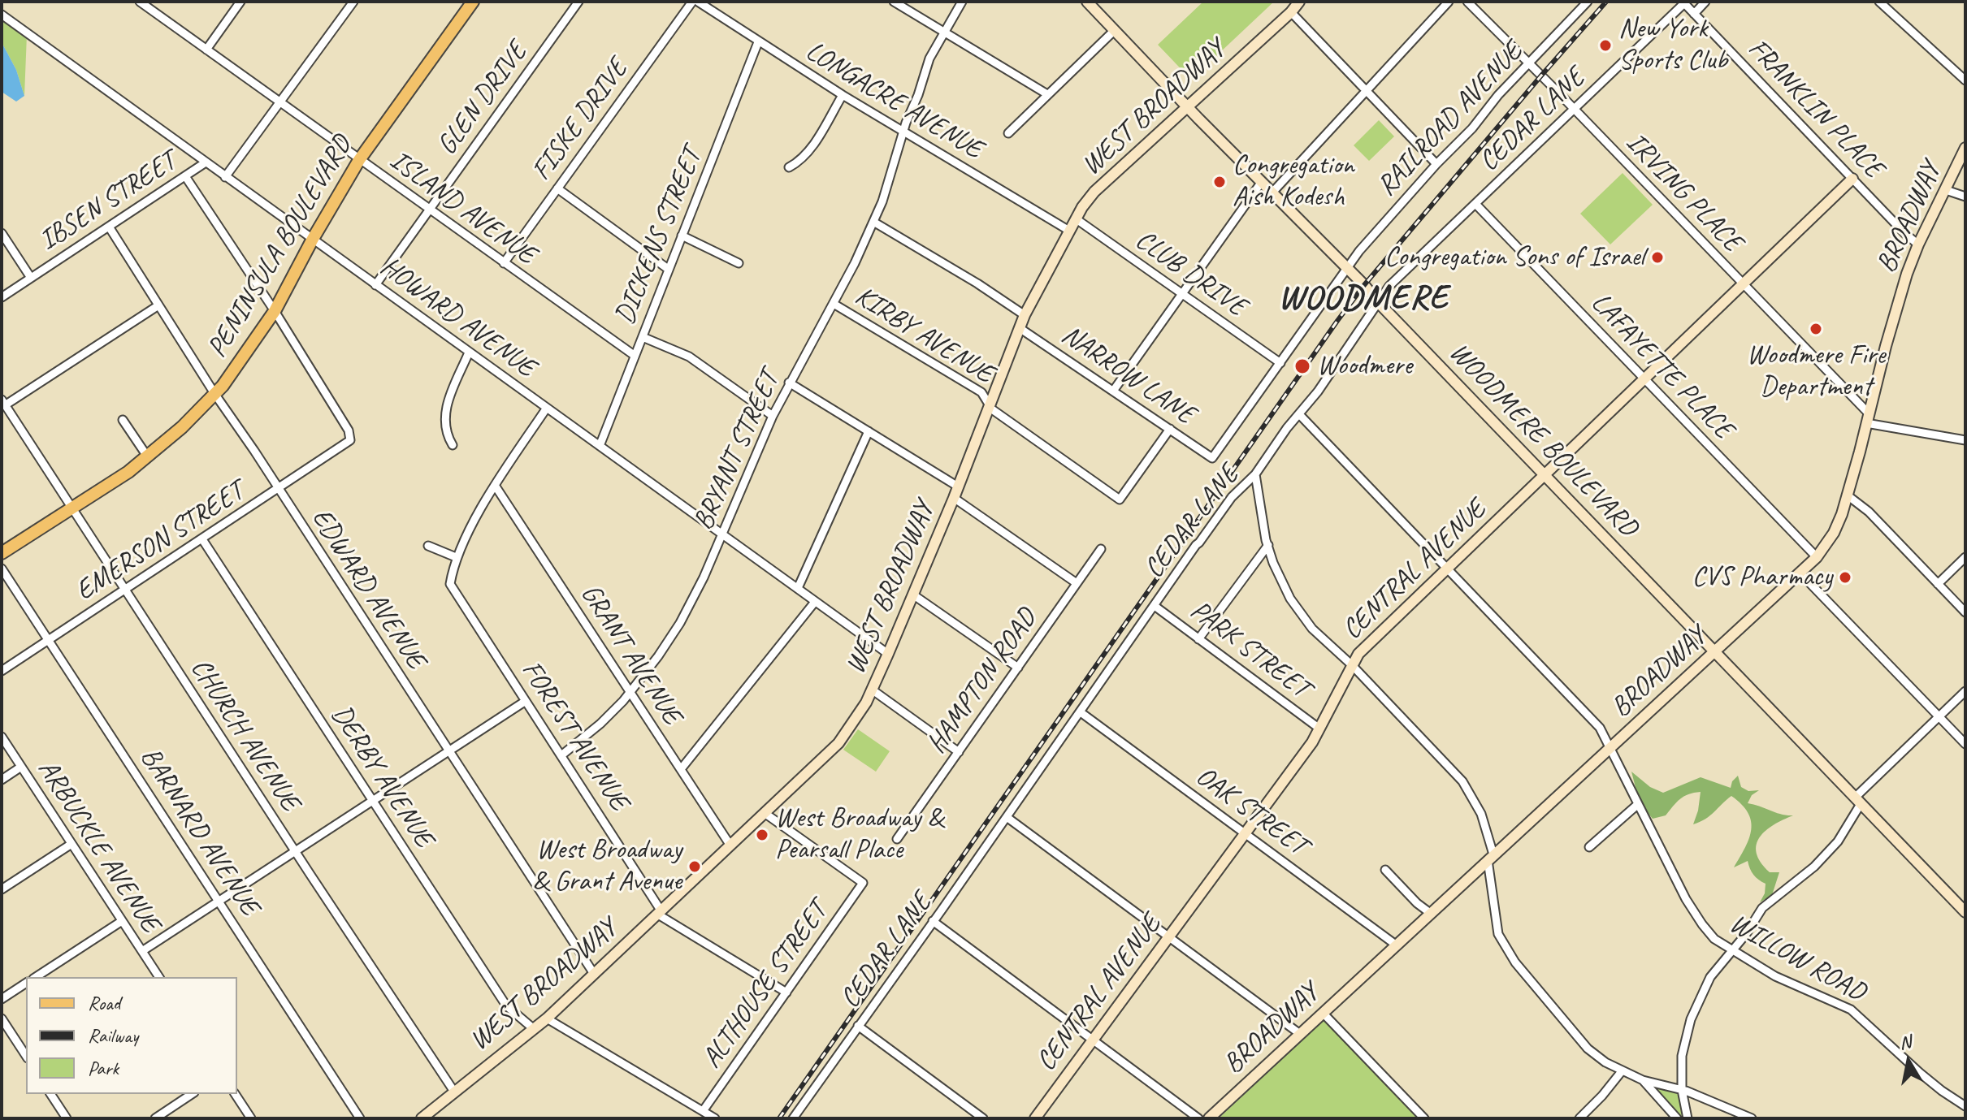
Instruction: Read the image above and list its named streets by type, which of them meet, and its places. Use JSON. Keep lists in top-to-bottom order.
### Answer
{
  "streets": {
    "main road": [
      "WEST BROADWAY",
      "BROADWAY",
      "PENINSULA BOULEVARD",
      "WOODMERE BOULEVARD",
      "CENTRAL AVENUE"
    ],
    "street": [
      "GLEN DRIVE",
      "LONGACRE AVENUE",
      "FRANKLIN PLACE",
      "RAILROAD AVENUE",
      "FISKE DRIVE",
      "CEDAR LANE",
      "IRVING PLACE",
      "IBSEN STREET",
      "ISLAND AVENUE",
      "DICKENS STREET",
      "CLUB DRIVE",
      "HOWARD AVENUE",
      "KIRBY AVENUE",
      "LAFAYETTE PLACE",
      "NARROW LANE",
      "BRYANT STREET",
      "EMERSON STREET",
      "EDWARD AVENUE",
      "PARK STREET",
      "GRANT AVENUE",
      "HAMPTON ROAD",
      "CHURCH AVENUE",
      "FOREST AVENUE",
      "DERBY AVENUE",
      "OAK STREET",
      "BARNARD AVENUE",
      "ARBUCKLE AVENUE",
      "WILLOW ROAD",
      "ALTHOUSE STREET"
    ]
  },
  "crossings": [
    ["GLEN DRIVE", "ISLAND AVENUE"],
    ["GLEN DRIVE", "HOWARD AVENUE"],
    ["LONGACRE AVENUE", "WEST BROADWAY"],
    ["LONGACRE AVENUE", "DICKENS STREET"],
    ["LONGACRE AVENUE", "BRYANT STREET"],
    ["WEST BROADWAY", "CLUB DRIVE"],
    ["WEST BROADWAY", "HOWARD AVENUE"],
    ["WEST BROADWAY", "KIRBY AVENUE"],
    ["WEST BROADWAY", "NARROW LANE"],
    ["WEST BROADWAY", "WOODMERE BOULEVARD"],
    ["WEST BROADWAY", "EDWARD AVENUE"],
    ["WEST BROADWAY", "GRANT AVENUE"],
    ["WEST BROADWAY", "CHURCH AVENUE"],
    ["WEST BROADWAY", "FOREST AVENUE"],
    ["WEST BROADWAY", "DERBY AVENUE"],
    ["WEST BROADWAY", "ALTHOUSE STREET"],
    ["FRANKLIN PLACE", "CEDAR LANE"],
    ["FRANKLIN PLACE", "BROADWAY"],
    ["FRANKLIN PLACE", "CENTRAL AVENUE"],
    ["RAILROAD AVENUE", "IRVING PLACE"],
    ["RAILROAD AVENUE", "CLUB DRIVE"],
    ["RAILROAD AVENUE", "NARROW LANE"],
    ["RAILROAD AVENUE", "WOODMERE BOULEVARD"],
    ["FISKE DRIVE", "ISLAND AVENUE"],
    ["CEDAR LANE", "IRVING PLACE"],
    ["CEDAR LANE", "LAFAYETTE PLACE"],
    ["CEDAR LANE", "WOODMERE BOULEVARD"],
    ["CEDAR LANE", "PARK STREET"],
    ["CEDAR LANE", "OAK STREET"],
    ["CEDAR LANE", "WILLOW ROAD"],
    ["IRVING PLACE", "BROADWAY"],
    ["IRVING PLACE", "CENTRAL AVENUE"],
    ["IBSEN STREET", "HOWARD AVENUE"],
    ["IBSEN STREET", "EDWARD AVENUE"],
    ["ISLAND AVENUE", "DICKENS STREET"],
    ["ISLAND AVENUE", "PENINSULA BOULEVARD"],
    ["BROADWAY", "LAFAYETTE PLACE"],
    ["BROADWAY", "WOODMERE BOULEVARD"],
    ["BROADWAY", "OAK STREET"],
    ["BROADWAY", "WILLOW ROAD"],
    ["DICKENS STREET", "HOWARD AVENUE"],
    ["PENINSULA BOULEVARD", "HOWARD AVENUE"],
    ["PENINSULA BOULEVARD", "EMERSON STREET"],
    ["PENINSULA BOULEVARD", "EDWARD AVENUE"],
    ["PENINSULA BOULEVARD", "CHURCH AVENUE"],
    ["HOWARD AVENUE", "BRYANT STREET"],
    ["KIRBY AVENUE", "NARROW LANE"],
    ["KIRBY AVENUE", "BRYANT STREET"],
    ["LAFAYETTE PLACE", "CENTRAL AVENUE"],
    ["WOODMERE BOULEVARD", "CENTRAL AVENUE"],
    ["BRYANT STREET", "GRANT AVENUE"],
    ["BRYANT STREET", "FOREST AVENUE"],
    ["EMERSON STREET", "EDWARD AVENUE"],
    ["EMERSON STREET", "CHURCH AVENUE"],
    ["EMERSON STREET", "DERBY AVENUE"],
    ["EMERSON STREET", "BARNARD AVENUE"],
    ["CENTRAL AVENUE", "PARK STREET"],
    ["CENTRAL AVENUE", "OAK STREET"],
    ["CENTRAL AVENUE", "WILLOW ROAD"]
  ],
  "districts": ["WOODMERE"],
  "places": [
    "New York Sports Club",
    "Congregation Aish Kodesh",
    "Congregation Sons of Israel",
    "Woodmere Fire Department",
    "Woodmere",
    "CVS Pharmacy",
    "West Broadway & Pearsall Place",
    "West Broadway & Grant Avenue"
  ],
  "legend": ["Road", "Railway", "Park"],
  "north": "top"
}
